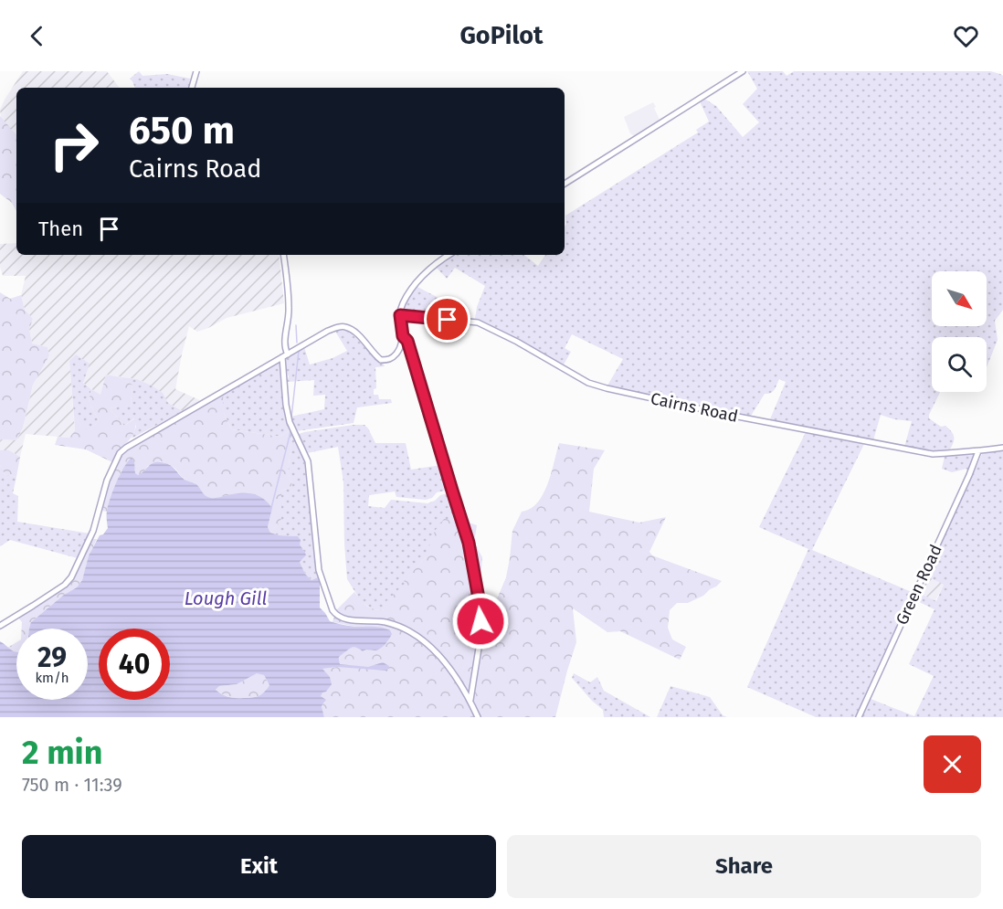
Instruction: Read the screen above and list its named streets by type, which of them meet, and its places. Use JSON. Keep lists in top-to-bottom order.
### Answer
{
  "streets": {
    "street": ["Cairns Road", "Green Road"]
  },
  "crossings": [
    ["Cairns Road", "Green Road"]
  ],
  "water": ["Lough Gill"],
  "north": "bottom right",
  "page": {
    "header": "GoPilot",
    "turn": ["650 m", "Cairns Road"],
    "then": "Then",
    "speed": "29 km/h",
    "limit": "40",
    "heading": ["2 min", "750 m · 11:39"],
    "buttons": ["Exit", "Share"]
  }
}
